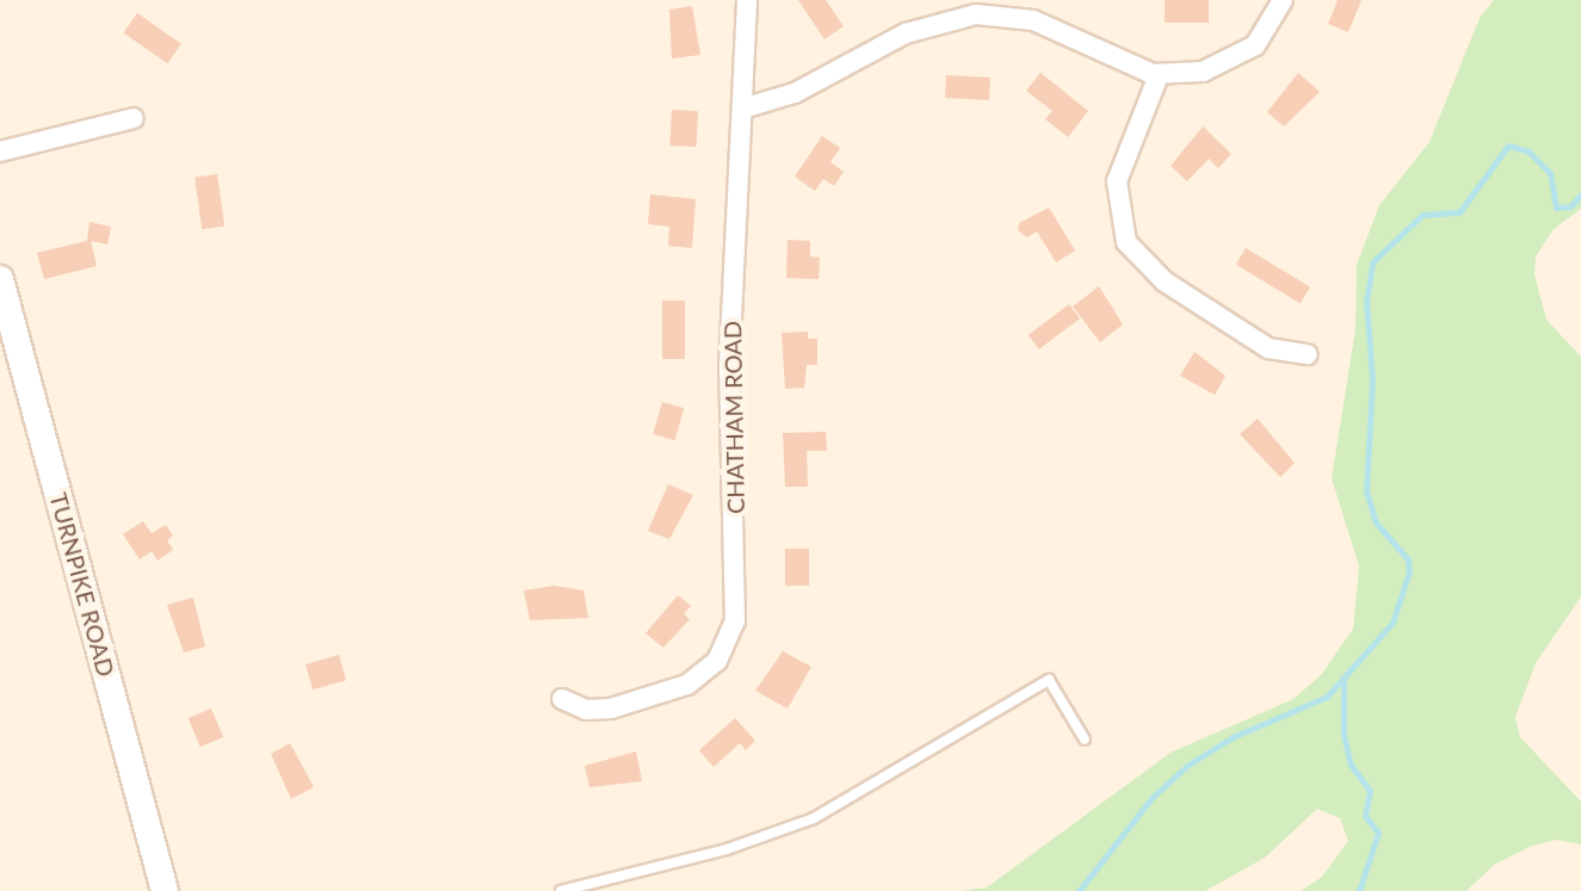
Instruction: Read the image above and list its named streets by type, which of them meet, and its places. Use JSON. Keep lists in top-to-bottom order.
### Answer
{
  "streets": {
    "main road": ["TURNPIKE ROAD"],
    "street": ["CHATHAM ROAD"]
  }
}
